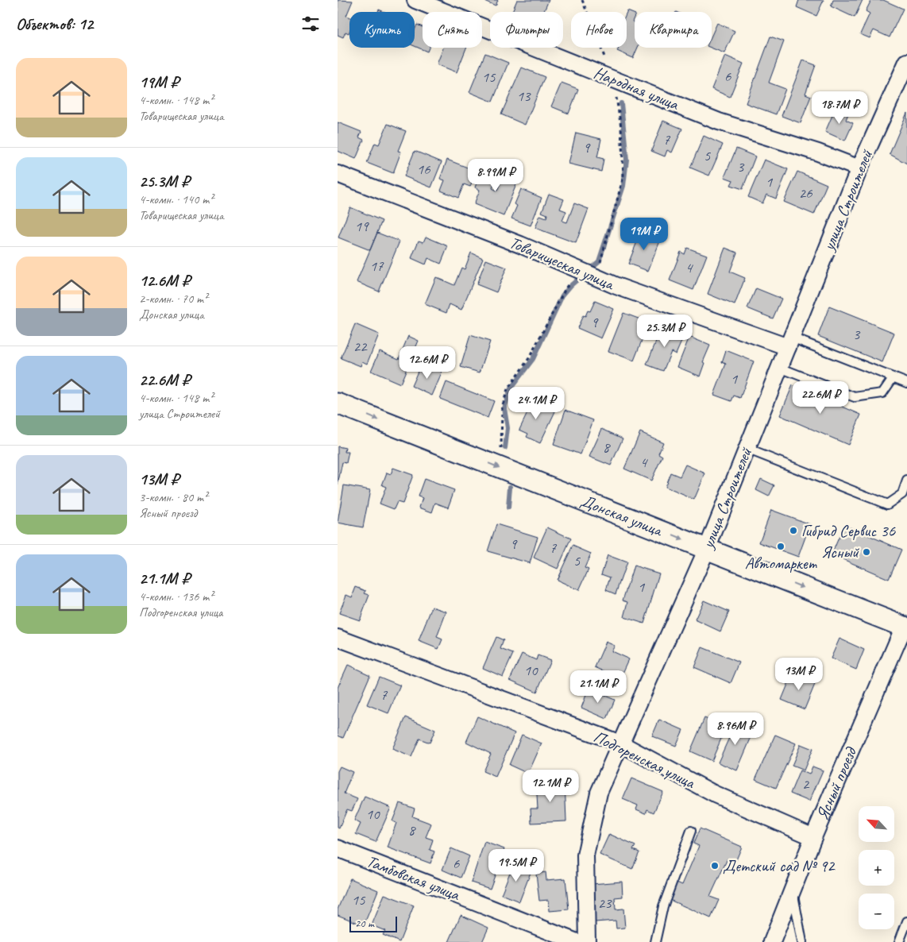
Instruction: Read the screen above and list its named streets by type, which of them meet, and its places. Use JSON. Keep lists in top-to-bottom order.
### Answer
{
  "streets": {
    "street": [
      "Народная улица",
      "улица Строителей",
      "Товарищеская улица",
      "Донская улица",
      "Подгоренская улица",
      "Ясный проезд",
      "Тамбовская улица"
    ]
  },
  "crossings": [
    ["Народная улица", "улица Строителей"],
    ["улица Строителей", "Товарищеская улица"],
    ["улица Строителей", "Донская улица"],
    ["улица Строителей", "Подгоренская улица"],
    ["Донская улица", "Ясный проезд"],
    ["Подгоренская улица", "Ясный проезд"]
  ],
  "one_way": ["Донская улица"],
  "places": [
    "Гибрид Сервис 36",
    "Автомаркет",
    "Ясный",
    "Детский сад № 92"
  ],
  "house_numbers": [
    "6",
    "15",
    "13",
    "7",
    "9",
    "5",
    "3",
    "16",
    "1",
    "26",
    "19",
    "17",
    "4",
    "9",
    "3",
    "22",
    "1",
    "8",
    "4",
    "9",
    "7",
    "5",
    "1",
    "10",
    "7",
    "2",
    "10",
    "8",
    "6",
    "15",
    "23"
  ],
  "scale_bar": "20 m",
  "north": "top left",
  "page": {
    "heading": "Объектов: 12",
    "chip": [
      "Купить",
      "Снять",
      "Фильтры",
      "Новое",
      "Квартира"
    ],
    "list": [
      {
        "name": "19M ₽",
        "note": "4-комн. · 148 m² · Товарищеская улица"
      },
      {
        "name": "25.3M ₽",
        "note": "4-комн. · 140 m² · Товарищеская улица"
      },
      {
        "name": "12.6M ₽",
        "note": "2-комн. · 70 m² · Донская улица"
      },
      {
        "name": "22.6M ₽",
        "note": "4-комн. · 148 m² · улица Строителей"
      },
      {
        "name": "13M ₽",
        "note": "3-комн. · 80 m² · Ясный проезд"
      },
      {
        "name": "21.1M ₽",
        "note": "4-комн. · 136 m² · Подгоренская улица"
      }
    ],
    "price": [
      "18.7M ₽",
      "8.99M ₽",
      "19M ₽",
      "25.3M ₽",
      "12.6M ₽",
      "22.6M ₽",
      "24.1M ₽",
      "13M ₽",
      "21.1M ₽",
      "8.96M ₽",
      "12.1M ₽",
      "19.5M ₽"
    ],
    "map_buttons": ["+", "−"],
    "scale": "20 m"
  }
}
